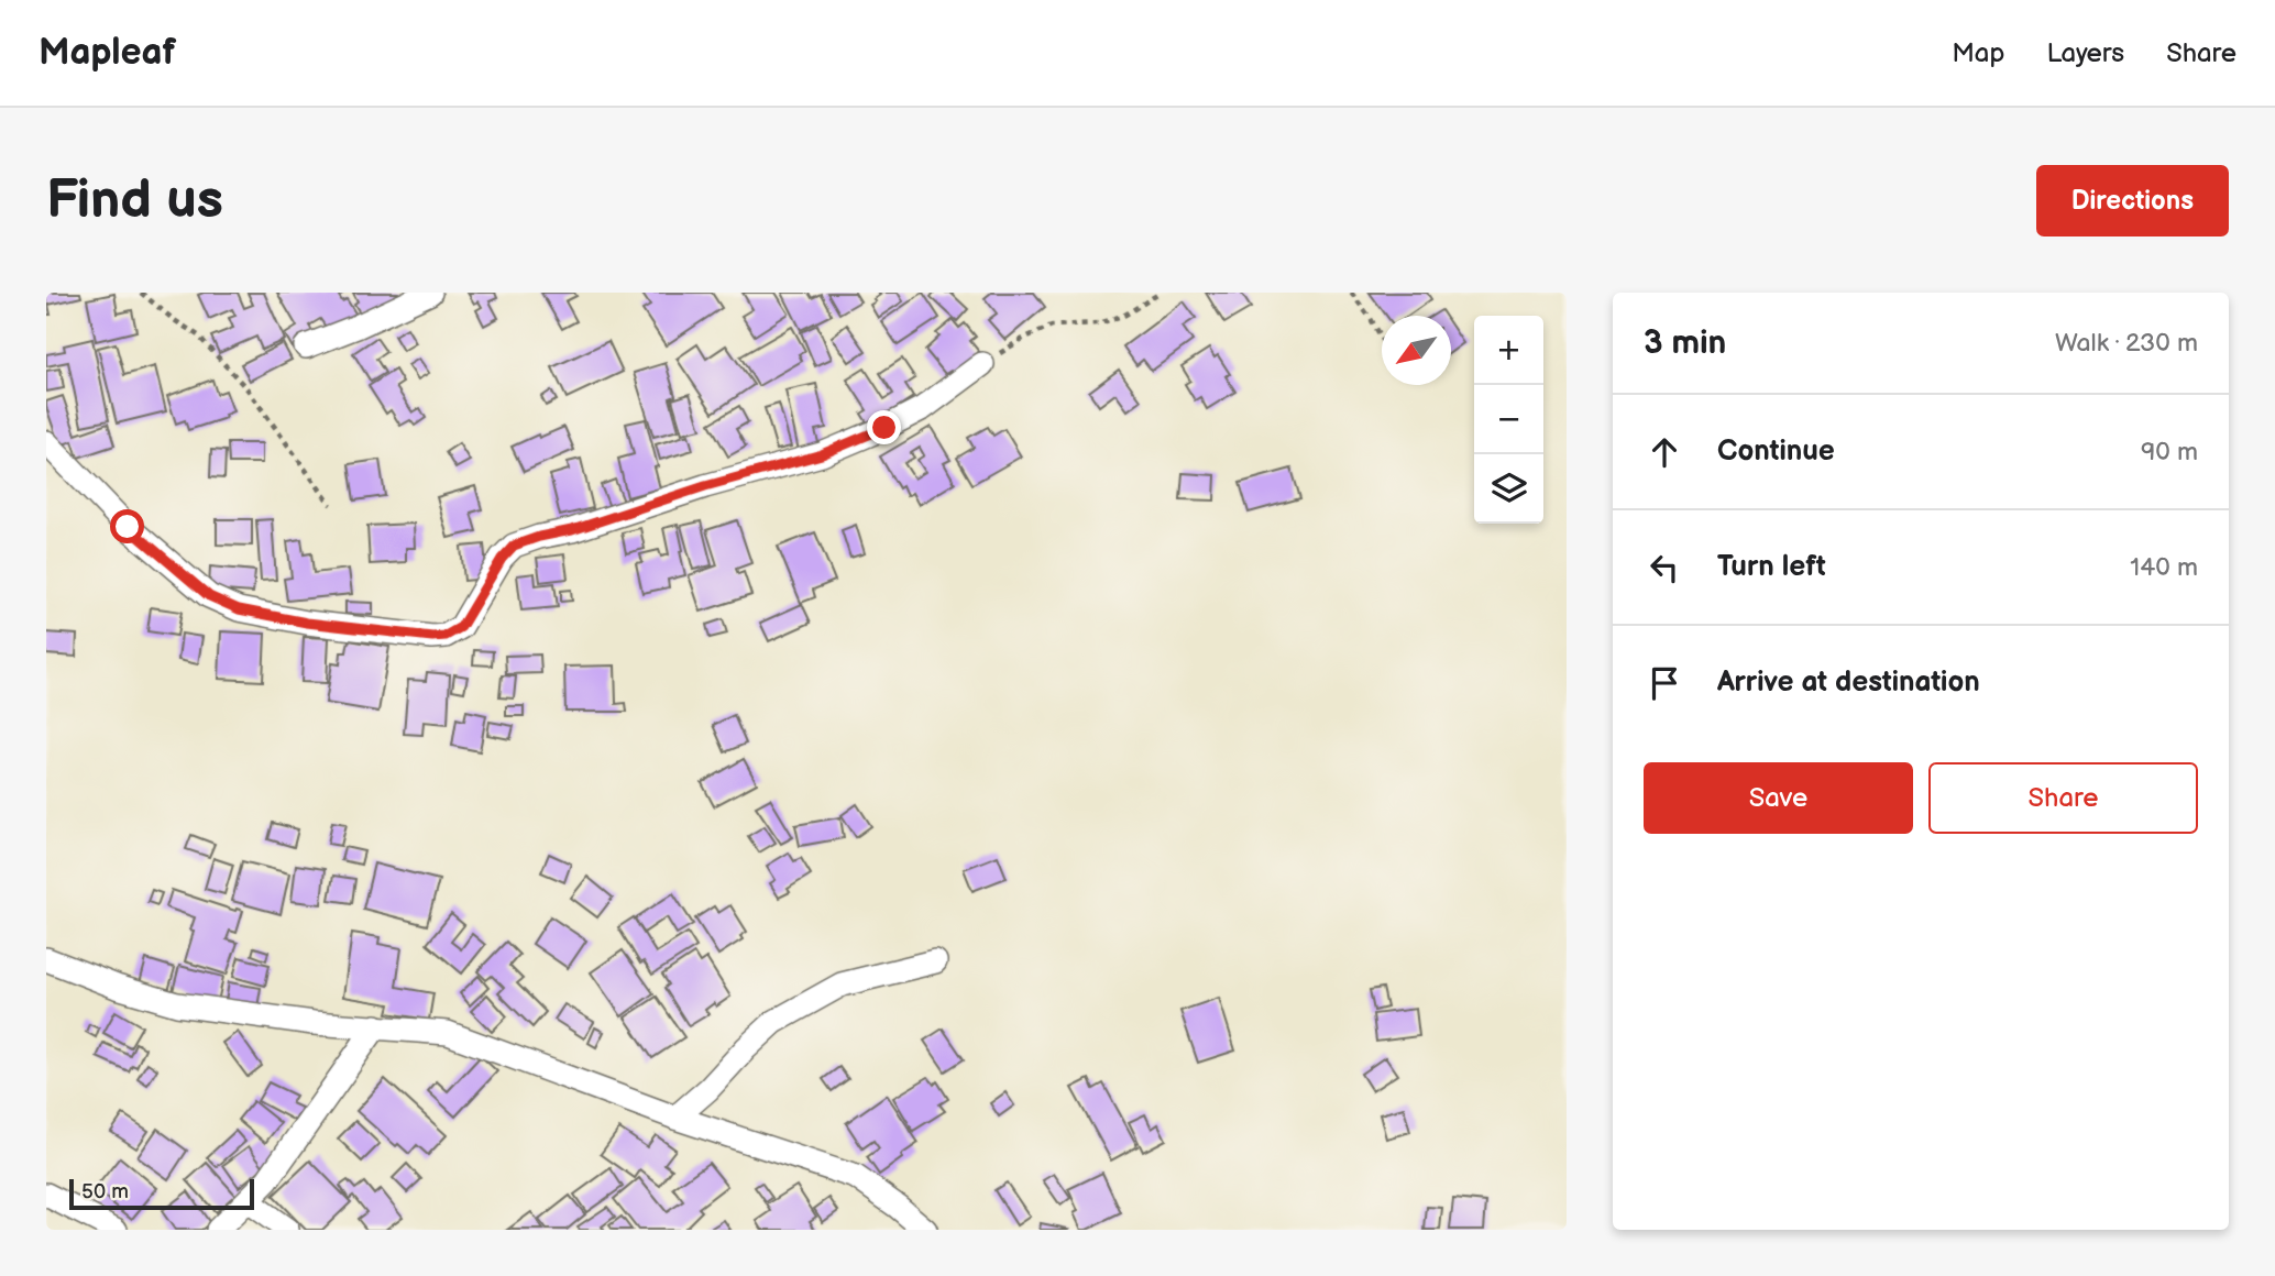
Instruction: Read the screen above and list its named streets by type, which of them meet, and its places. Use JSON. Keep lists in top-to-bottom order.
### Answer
{
  "scale_bar": "50 m",
  "north": "bottom left",
  "page": {
    "header": "Mapleaf",
    "nav": ["Map", "Layers", "Share"],
    "buttons": [
      "Directions",
      ["Save", "Share"]
    ],
    "title": "Find us",
    "heading": ["3 min", "Walk · 230 m"],
    "map_buttons": ["+", "−"],
    "list": [
      ["Continue", "90 m"],
      ["Turn left", "140 m"],
      "Arrive at destination"
    ],
    "scale": "50 m"
  }
}
